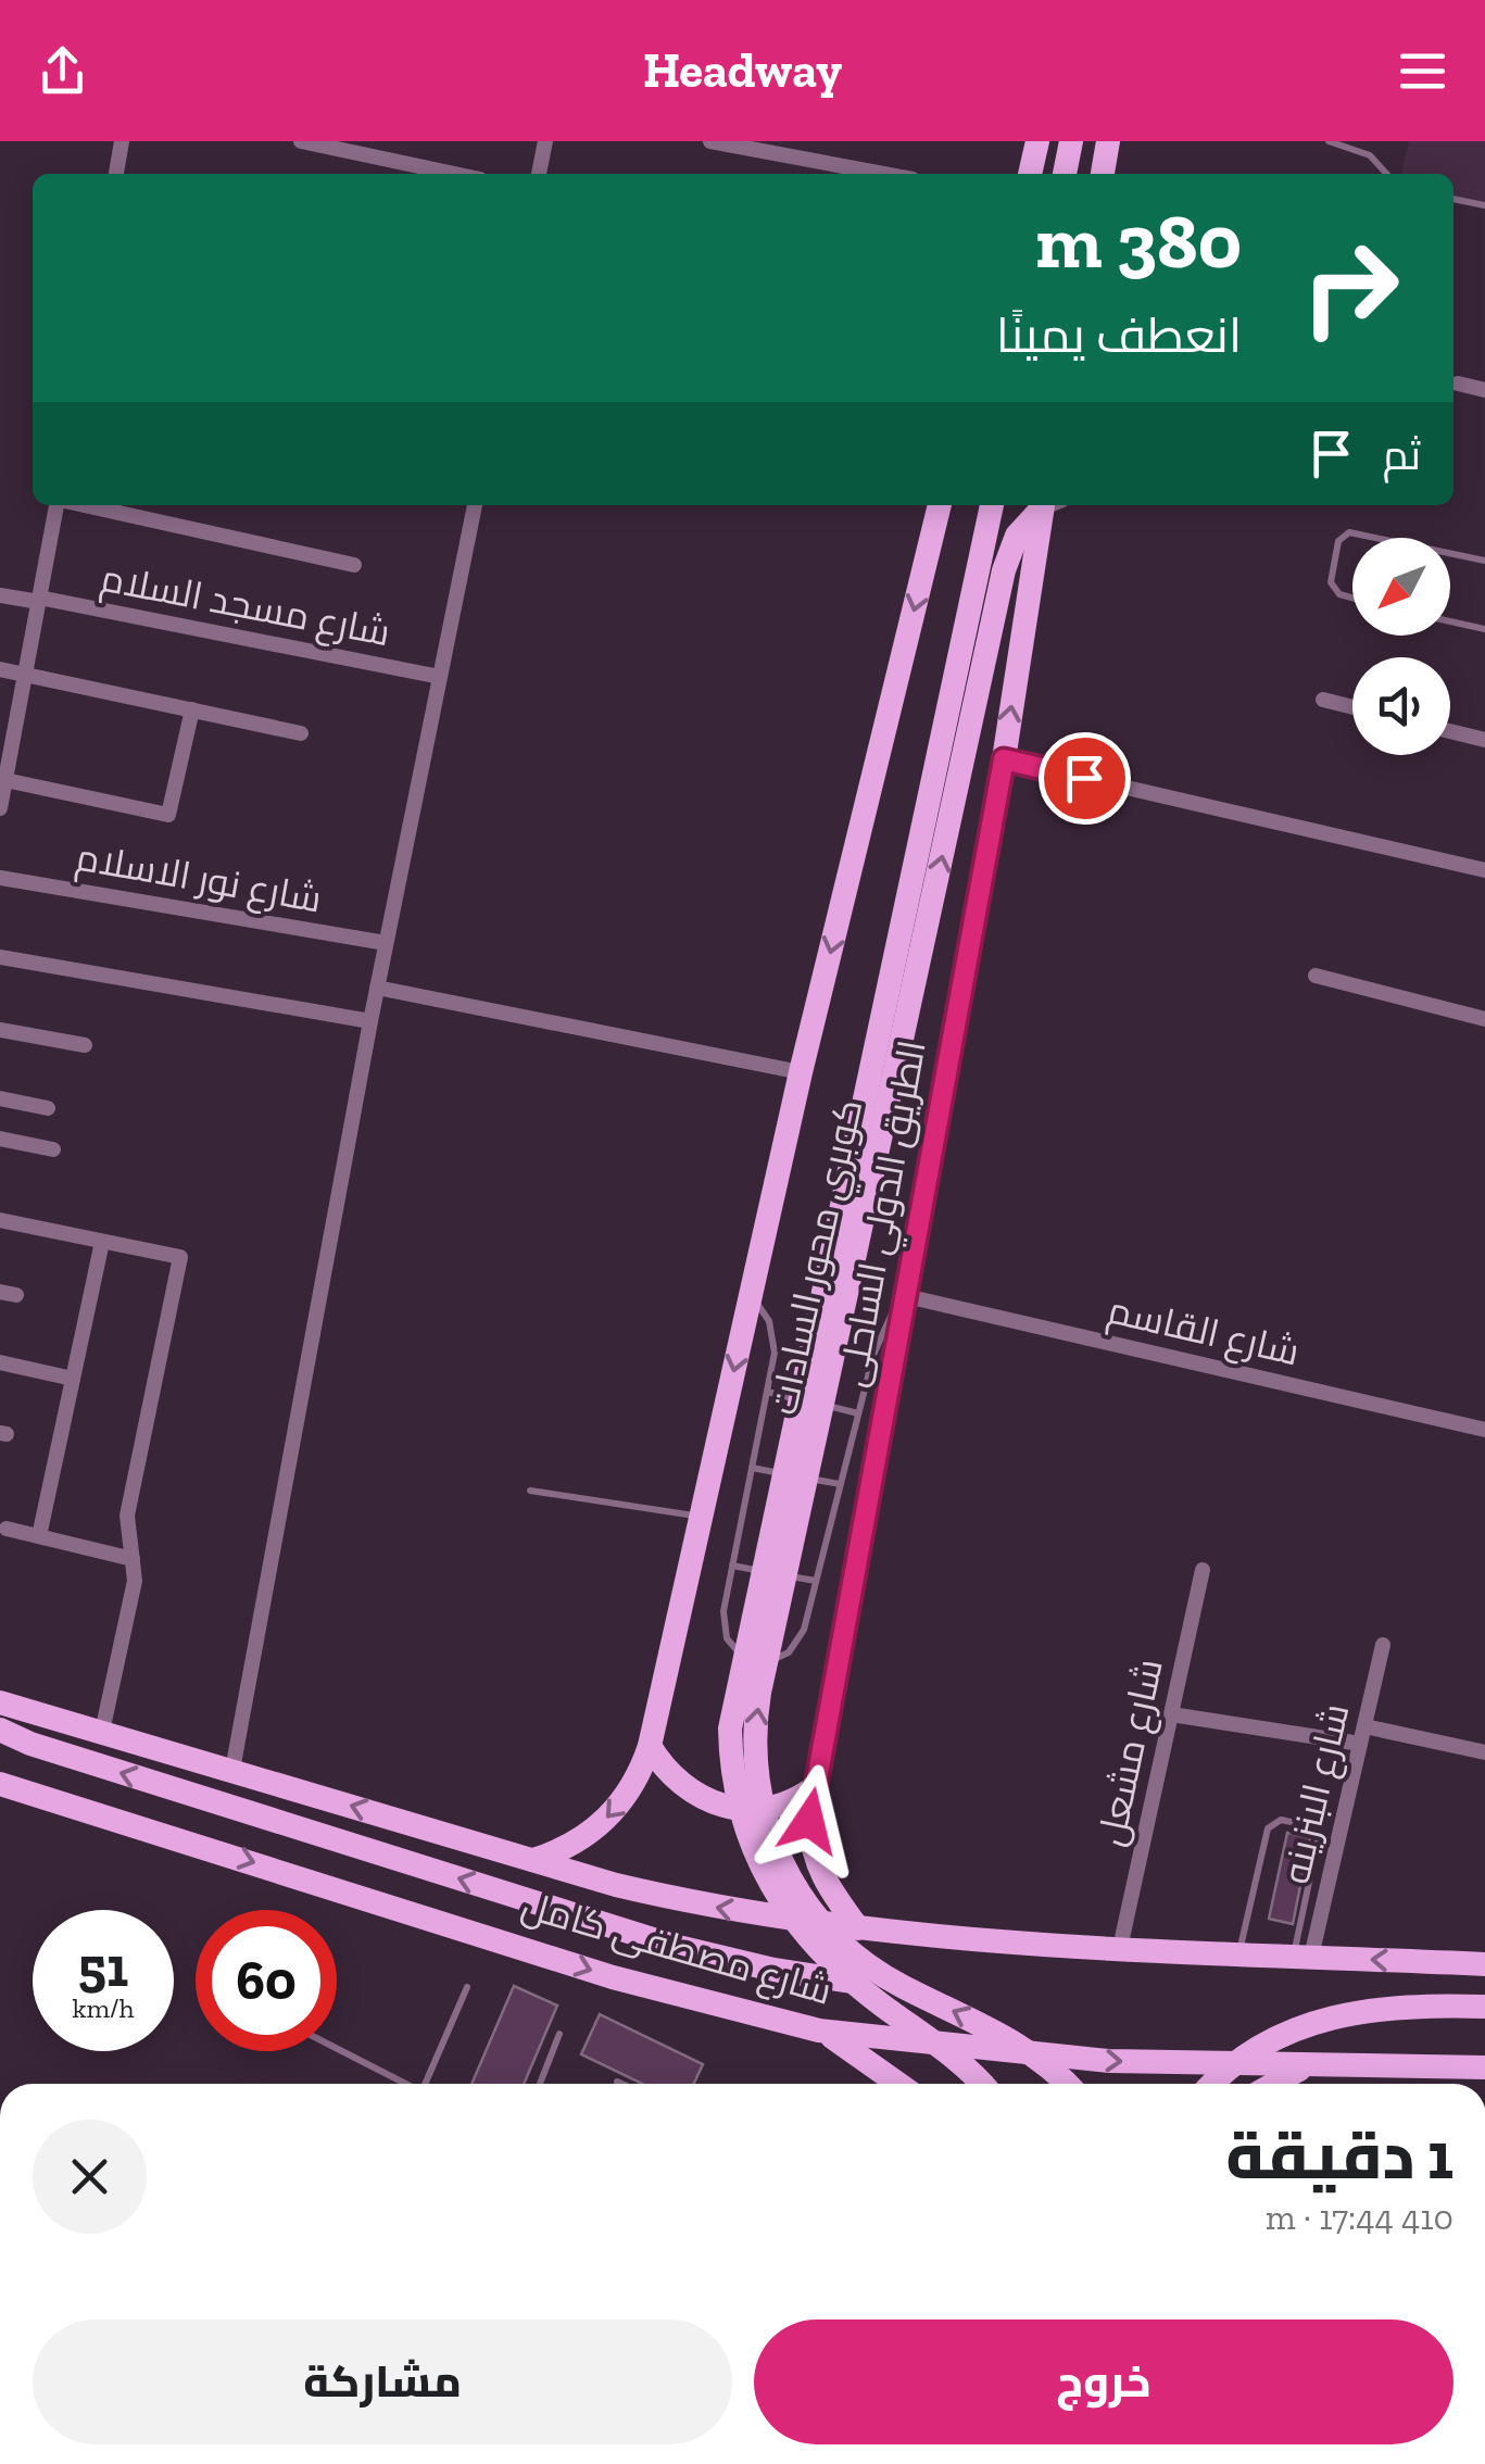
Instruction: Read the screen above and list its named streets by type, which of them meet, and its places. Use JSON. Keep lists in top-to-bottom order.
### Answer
{
  "streets": {
    "main road": ["الطريق الدولي الساحلى", "كوبري محور السادات", "شارع مصطفى كامل"],
    "street": [
      "شارع مسجد السلام",
      "شارع نور الاسلام",
      "شارع القاسم",
      "شارع مشعل",
      "شارع البنزينه"
    ]
  },
  "crossings": [
    ["الطريق الدولي الساحلى", "شارع القاسم"],
    ["الطريق الدولي الساحلى", "شارع مصطفى كامل"],
    ["شارع مشعل", "شارع مصطفى كامل"],
    ["شارع البنزينه", "شارع مصطفى كامل"]
  ],
  "north": "bottom left",
  "page": {
    "header": "Headway",
    "turn": ["380 m", "انعطف يمينًا"],
    "then": "ثم",
    "speed": "51 km/h",
    "limit": "60",
    "heading": ["1 دقيقة", "410 m · 17:44"],
    "buttons": ["خروج", "مشاركة"]
  }
}
